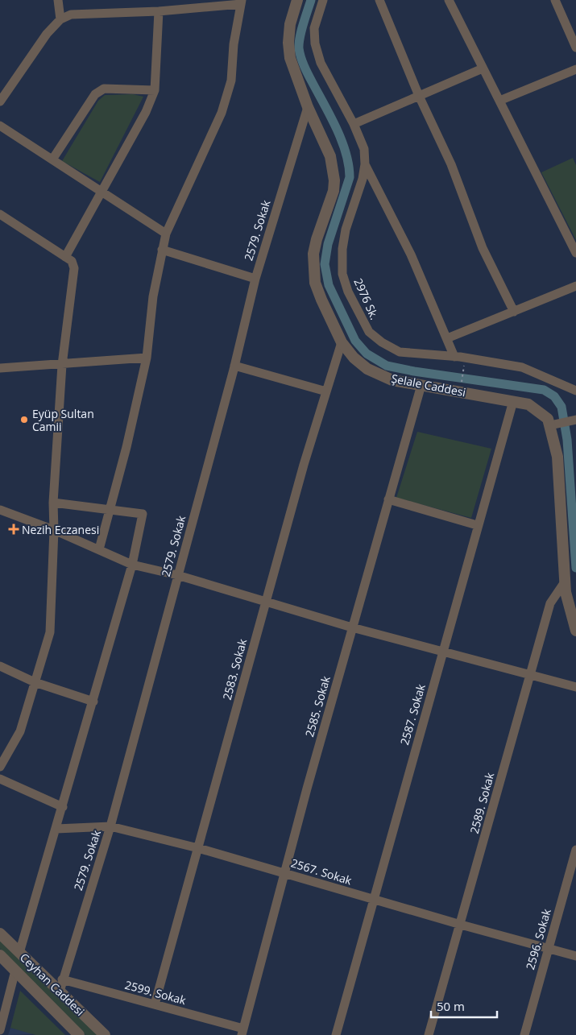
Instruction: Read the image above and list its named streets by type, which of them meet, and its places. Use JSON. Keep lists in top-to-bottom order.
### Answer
{
  "streets": {
    "street": [
      "2579. Sokak",
      "2976 Sk.",
      "Şelale Caddesi",
      "2583. Sokak",
      "2585. Sokak",
      "2587. Sokak",
      "2589. Sokak",
      "2567. Sokak",
      "2596. Sokak",
      "Ceyhan Caddesi",
      "2599. Sokak"
    ]
  },
  "crossings": [
    ["2579. Sokak", "Şelale Caddesi"],
    ["2579. Sokak", "2567. Sokak"],
    ["2579. Sokak", "Ceyhan Caddesi"],
    ["2579. Sokak", "2599. Sokak"],
    ["Şelale Caddesi", "2583. Sokak"],
    ["Şelale Caddesi", "2585. Sokak"],
    ["Şelale Caddesi", "2587. Sokak"],
    ["Şelale Caddesi", "2589. Sokak"],
    ["2583. Sokak", "2567. Sokak"],
    ["2583. Sokak", "2599. Sokak"],
    ["2585. Sokak", "2567. Sokak"],
    ["2585. Sokak", "2599. Sokak"],
    ["2587. Sokak", "2567. Sokak"],
    ["2589. Sokak", "2567. Sokak"],
    ["2567. Sokak", "2596. Sokak"]
  ],
  "places": {
    "other": ["Eyüp Sultan Camii"],
    "health": ["Nezih Eczanesi"]
  },
  "scale_bar": "50 m"
}
